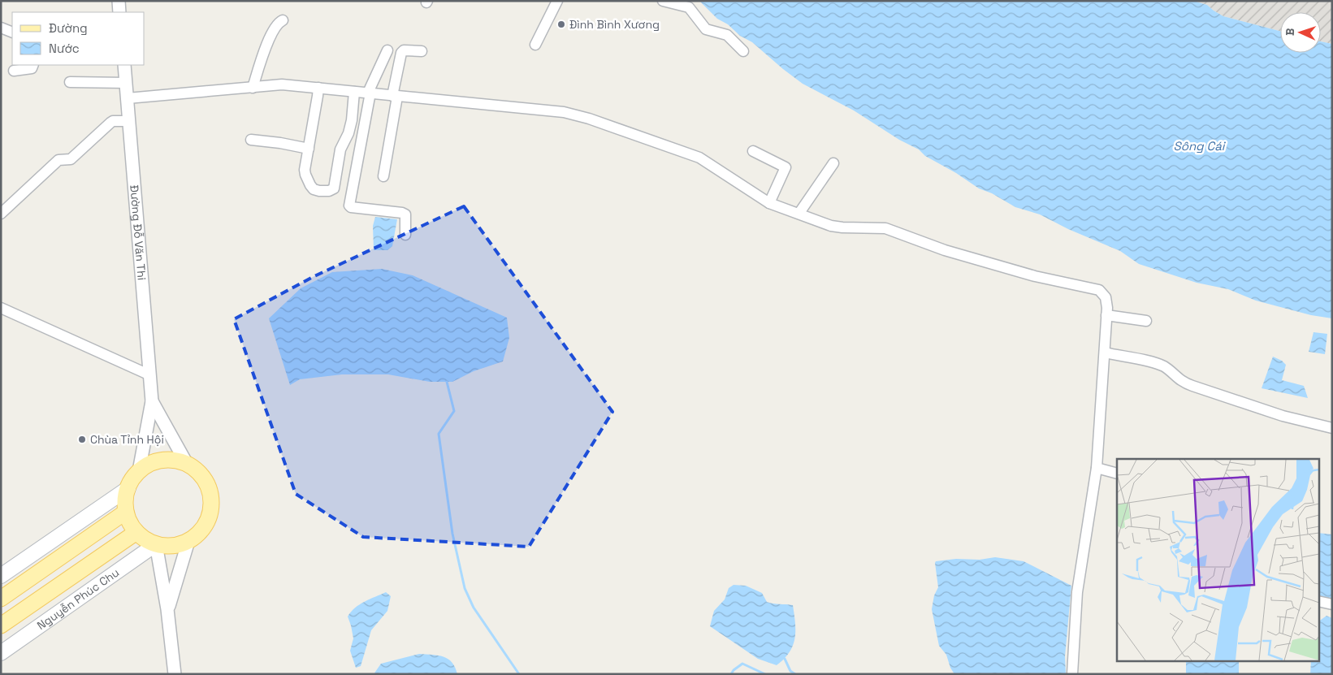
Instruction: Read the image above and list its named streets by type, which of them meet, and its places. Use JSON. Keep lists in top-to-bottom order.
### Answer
{
  "streets": {
    "main road": ["Nguyễn Phúc Chu"],
    "street": ["Đường Đỗ Văn Thi"]
  },
  "crossings": [
    ["Đường Đỗ Văn Thi", "Nguyễn Phúc Chu"]
  ],
  "water": ["Sông Cái"],
  "places": ["Đình Bình Xương", "Chùa Tỉnh Hội"],
  "legend": ["Đường", "Nước"],
  "north": "left"
}
